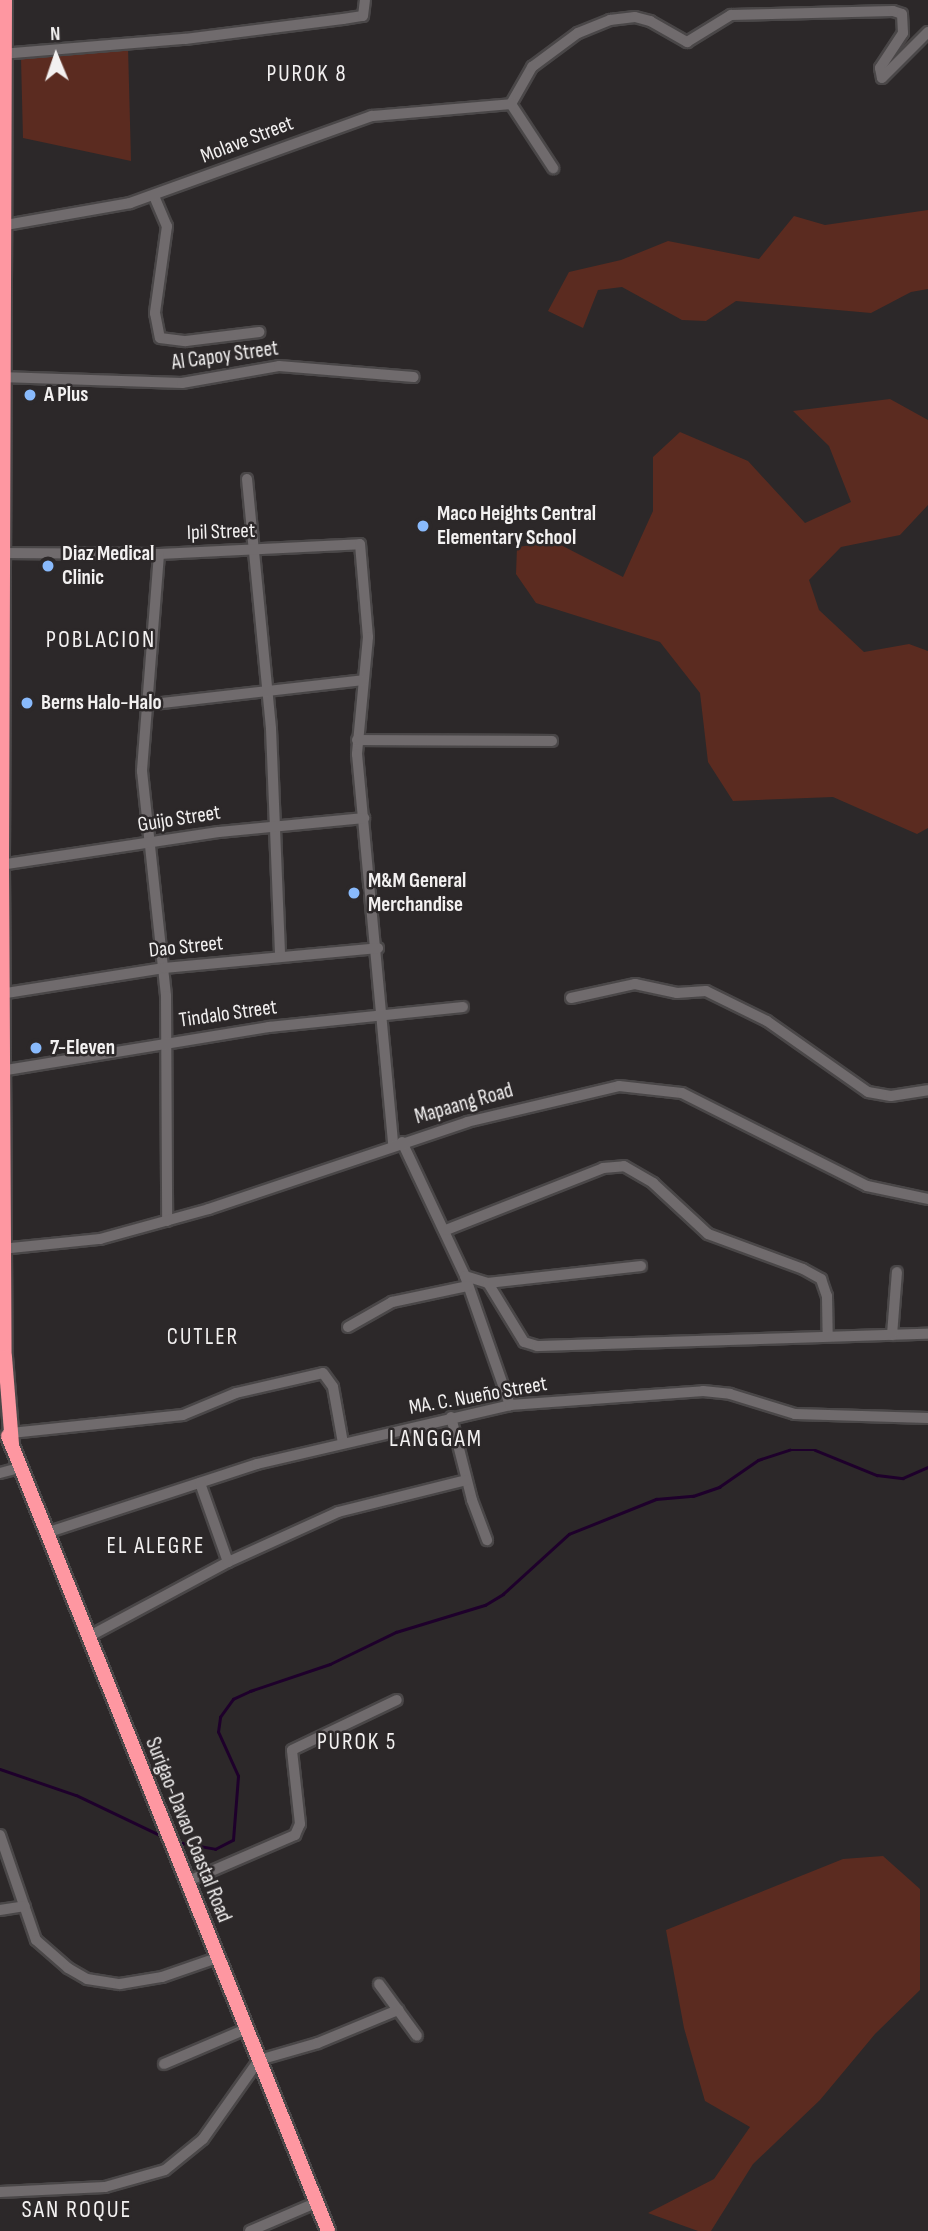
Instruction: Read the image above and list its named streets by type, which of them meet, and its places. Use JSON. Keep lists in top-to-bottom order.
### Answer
{
  "streets": {
    "highway": ["Surigao-Davao Coastal Road"],
    "street": [
      "Molave Street",
      "Al Capoy Street",
      "Ipil Street",
      "Guijo Street",
      "Dao Street",
      "Tindalo Street",
      "Mapaang Road",
      "MA. C. Nueño Street"
    ]
  },
  "crossings": [
    ["Molave Street", "Surigao-Davao Coastal Road"],
    ["Al Capoy Street", "Surigao-Davao Coastal Road"],
    ["Ipil Street", "Surigao-Davao Coastal Road"],
    ["Guijo Street", "Surigao-Davao Coastal Road"],
    ["Dao Street", "Surigao-Davao Coastal Road"],
    ["Tindalo Street", "Surigao-Davao Coastal Road"],
    ["Mapaang Road", "Surigao-Davao Coastal Road"],
    ["MA. C. Nueño Street", "Surigao-Davao Coastal Road"]
  ],
  "districts": [
    "PUROK 8",
    "POBLACION",
    "CUTLER",
    "LANGGAM",
    "EL ALEGRE",
    "PUROK 5",
    "SAN ROQUE"
  ],
  "places": [
    "A Plus",
    "Maco Heights Central Elementary School",
    "Diaz Medical Clinic",
    "Berns Halo-Halo",
    "M&M General Merchandise",
    "7-Eleven"
  ],
  "north": "top"
}
